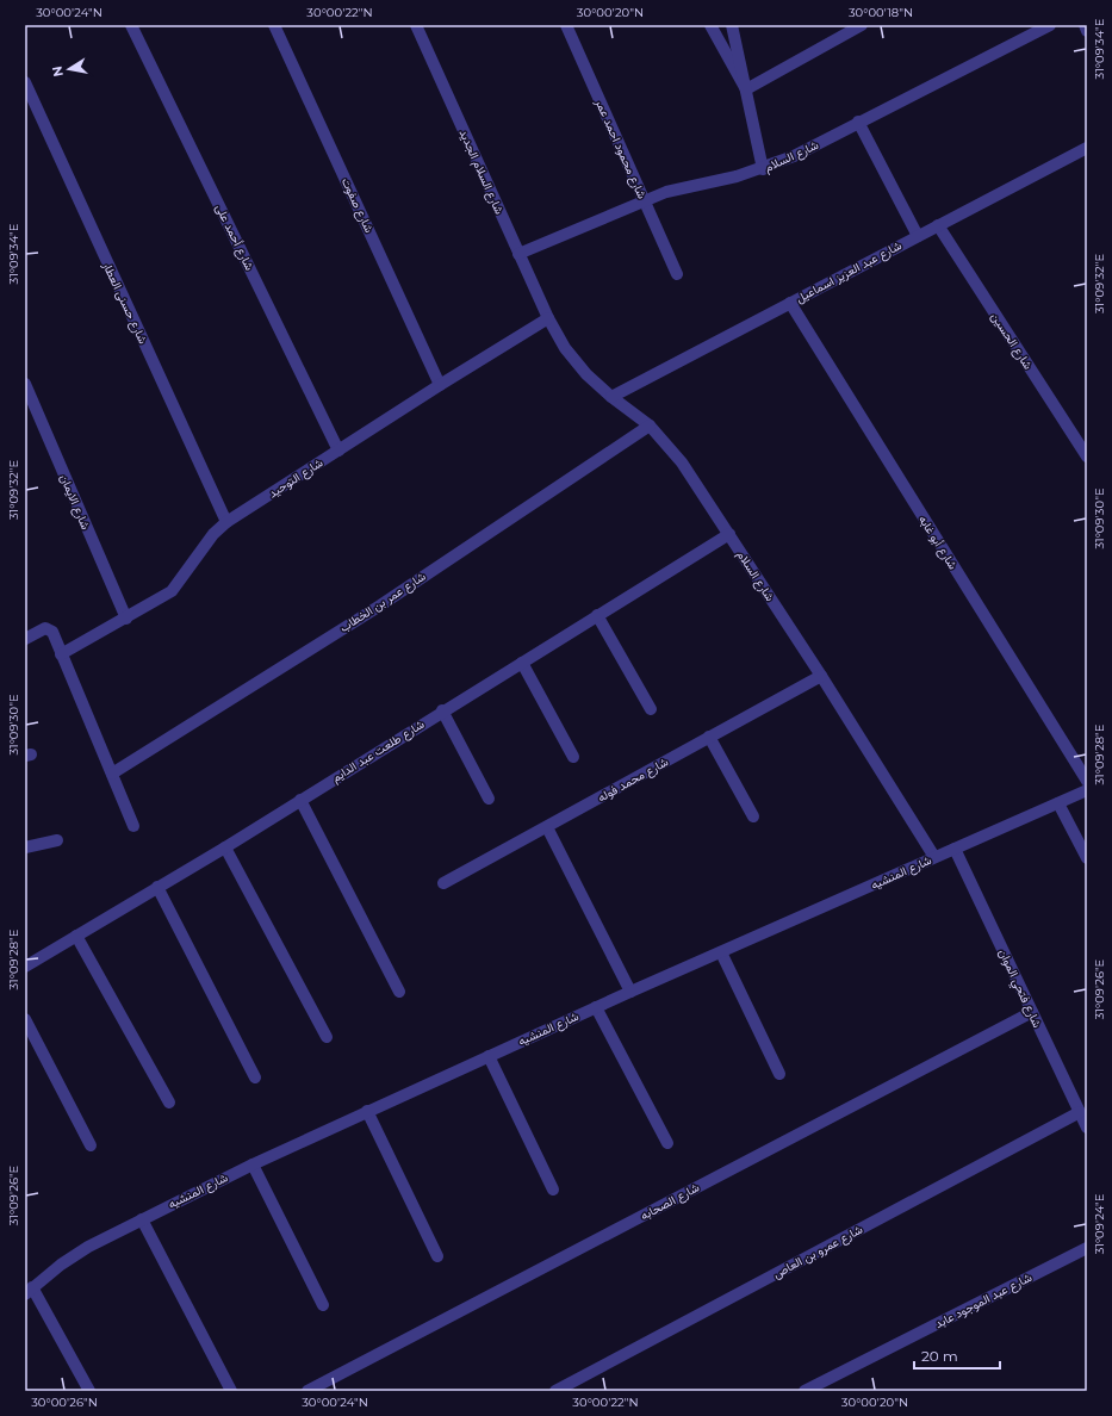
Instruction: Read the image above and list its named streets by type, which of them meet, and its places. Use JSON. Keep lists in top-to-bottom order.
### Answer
{
  "streets": {
    "street": [
      "شارع محمود احمد عمر",
      "شارع السلام",
      "شارع السلام الجديد",
      "شارع صفوت",
      "شارع أحمد على",
      "شارع عبد العزيز اسماعيل",
      "شارع حسنى العطار",
      "شارع الحسين",
      "شارع التوحيد",
      "شارع الايمان",
      "شارع أبو غابه",
      "شارع عمر بن الخطاب",
      "شارع طلعت عبد الدايم",
      "شارع محمد فوله",
      "شارع المنشيه",
      "شارع فتحي الموان",
      "شارع الصحابه",
      "شارع عمرو بن العاص",
      "شارع عبد الموجود عابد"
    ]
  },
  "crossings": [
    ["شارع محمود احمد عمر", "شارع السلام"],
    ["شارع السلام", "شارع السلام الجديد"],
    ["شارع السلام", "شارع عبد العزيز اسماعيل"],
    ["شارع السلام", "شارع التوحيد"],
    ["شارع السلام", "شارع عمر بن الخطاب"],
    ["شارع السلام", "شارع طلعت عبد الدايم"],
    ["شارع السلام", "شارع محمد فوله"],
    ["شارع السلام", "شارع المنشيه"],
    ["شارع السلام الجديد", "شارع التوحيد"],
    ["شارع صفوت", "شارع التوحيد"],
    ["شارع أحمد على", "شارع التوحيد"],
    ["شارع عبد العزيز اسماعيل", "شارع الحسين"],
    ["شارع عبد العزيز اسماعيل", "شارع أبو غابه"],
    ["شارع حسنى العطار", "شارع التوحيد"],
    ["شارع التوحيد", "شارع الايمان"],
    ["شارع المنشيه", "شارع فتحي الموان"],
    ["شارع فتحي الموان", "شارع الصحابه"],
    ["شارع فتحي الموان", "شارع عمرو بن العاص"]
  ],
  "scale_bar": "20 m",
  "north": "left",
  "coordinates": [
    "30°00'24\"N",
    "30°00'22\"N",
    "30°00'20\"N",
    "30°00'18\"N",
    "31°09'34\"E",
    "31°09'32\"E",
    "31°09'30\"E",
    "31°09'28\"E",
    "31°09'26\"E",
    "31°09'24\"E",
    "30°00'26\"N"
  ]
}
